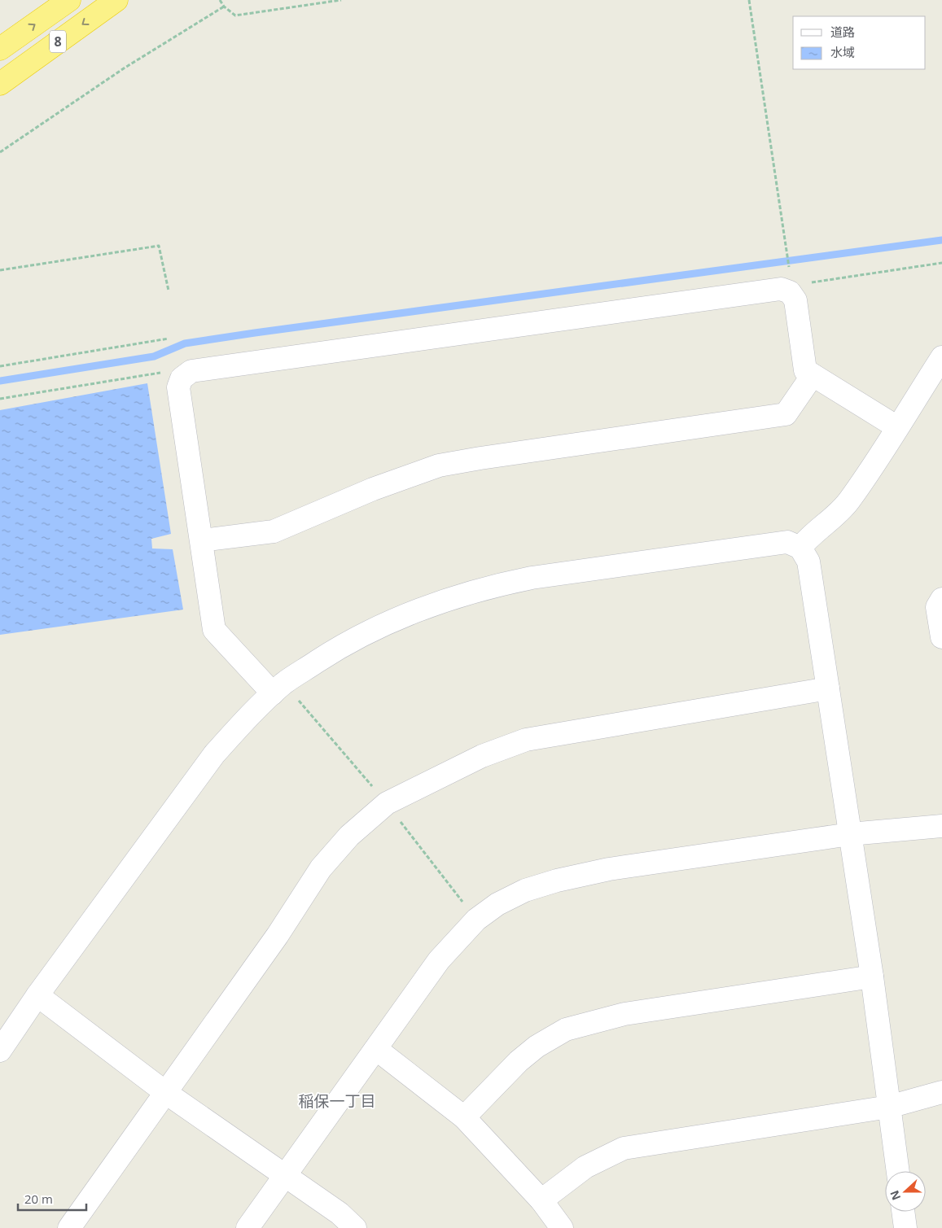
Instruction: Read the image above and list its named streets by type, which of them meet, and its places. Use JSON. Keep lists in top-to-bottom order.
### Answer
{
  "streets": {
    "highway": ["8"]
  },
  "districts": ["稲保一丁目"],
  "legend": ["道路", "水域"],
  "scale_bar": "20 m",
  "north": "left"
}
